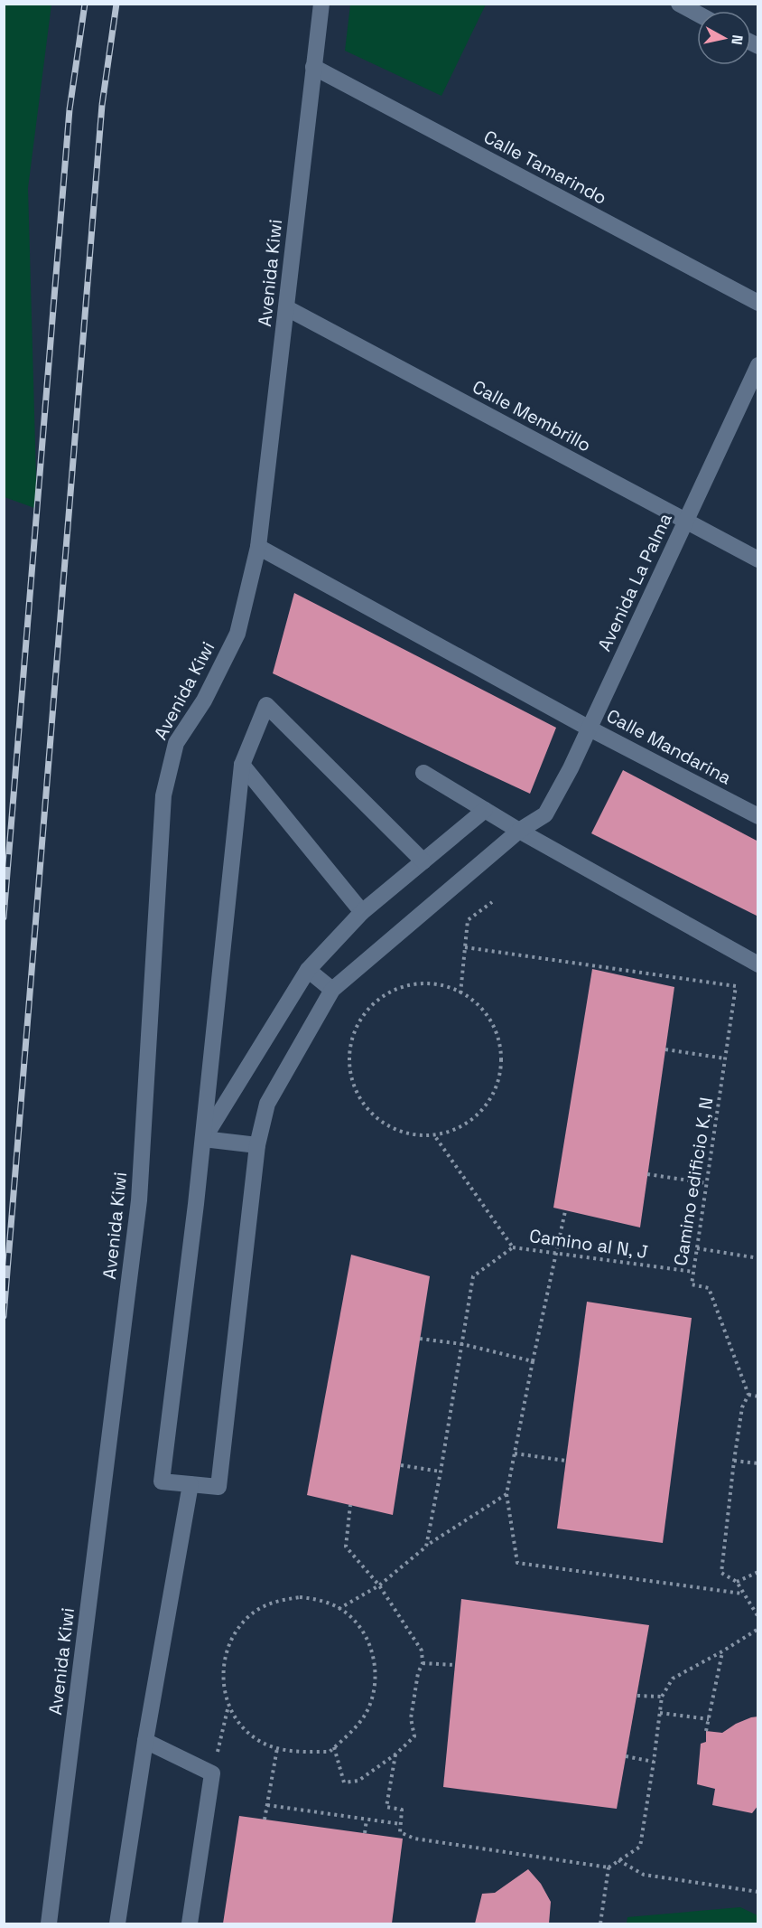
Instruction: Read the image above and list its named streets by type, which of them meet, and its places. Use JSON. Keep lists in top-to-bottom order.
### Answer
{
  "streets": {
    "street": [
      "Calle Tamarindo",
      "Avenida Kiwi",
      "Calle Membrillo",
      "Avenida La Palma",
      "Calle Mandarina"
    ],
    "path": ["Camino edificio K, N", "Camino al N, J"]
  },
  "crossings": [
    ["Calle Tamarindo", "Avenida Kiwi"],
    ["Avenida Kiwi", "Calle Membrillo"],
    ["Calle Membrillo", "Avenida La Palma"],
    ["Avenida La Palma", "Calle Mandarina"],
    ["Camino edificio K, N", "Camino al N, J"]
  ],
  "north": "right"
}
